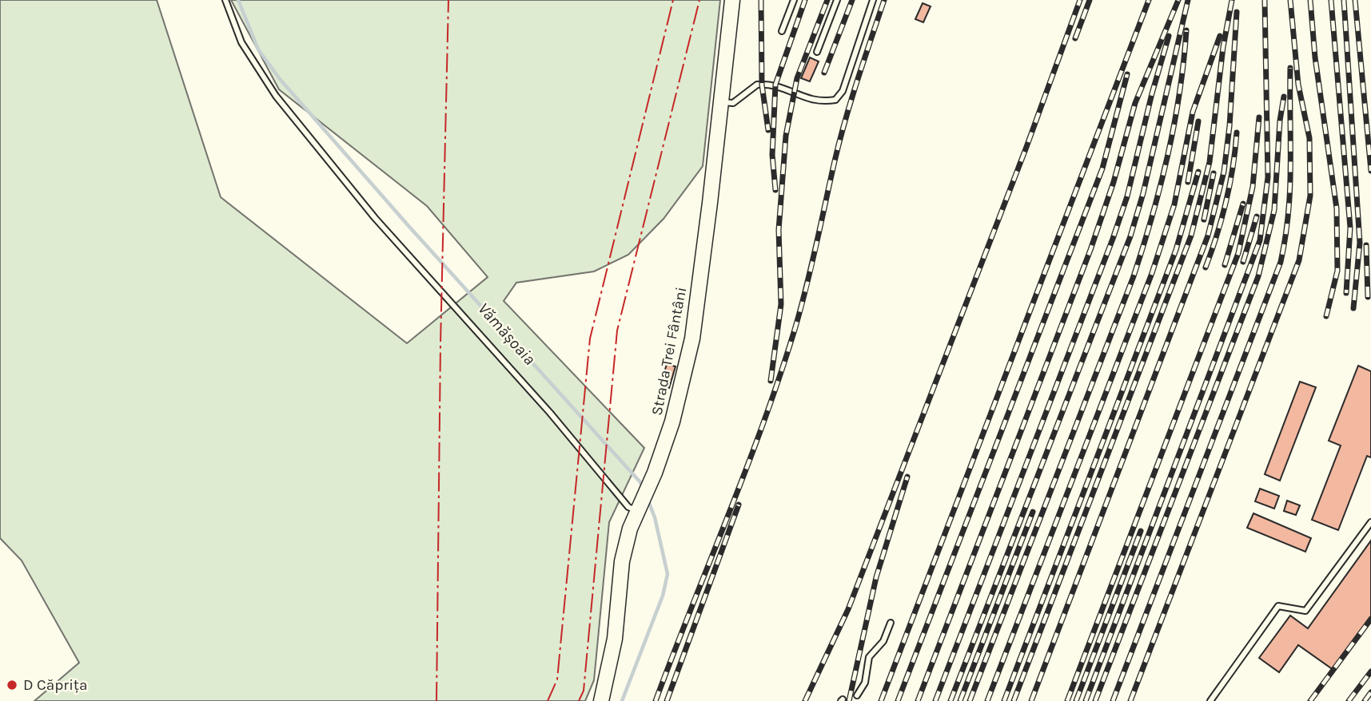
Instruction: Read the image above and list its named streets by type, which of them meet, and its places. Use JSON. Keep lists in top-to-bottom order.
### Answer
{
  "streets": {
    "main road": ["Strada Trei Fântâni"]
  },
  "water": ["Vămășoaia"],
  "places": ["D Căprița"]
}
